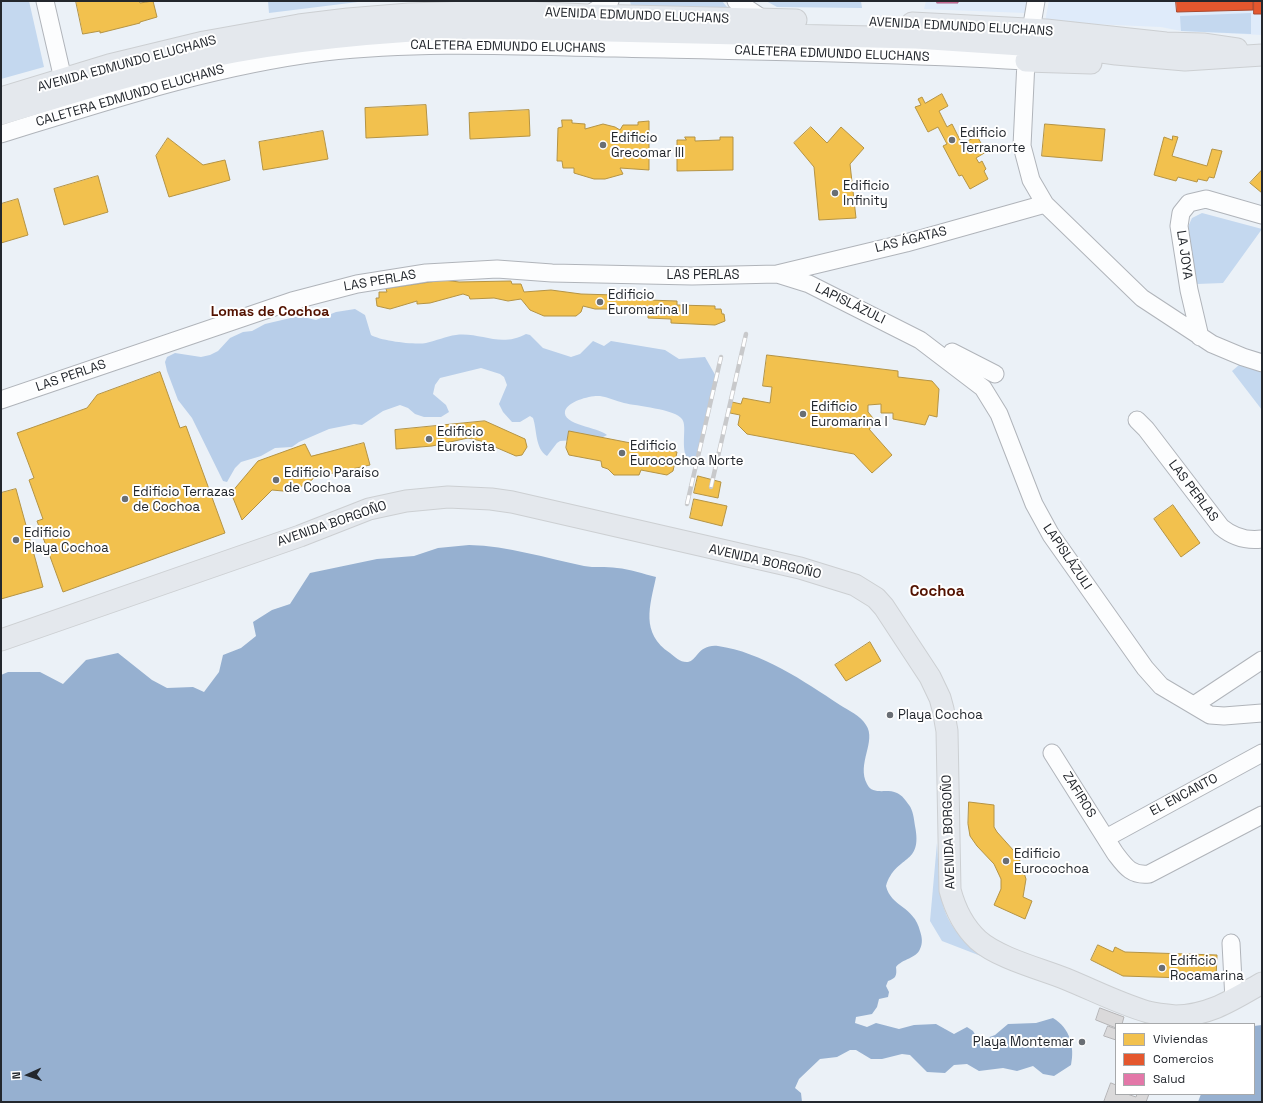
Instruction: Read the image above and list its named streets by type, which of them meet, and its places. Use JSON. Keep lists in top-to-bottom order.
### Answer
{
  "streets": {
    "main road": ["AVENIDA EDMUNDO ELUCHANS", "AVENIDA BORGOÑO"],
    "street": [
      "CALETERA EDMUNDO ELUCHANS",
      "LAS ÁGATAS",
      "LA JOYA",
      "LAS PERLAS",
      "LAPISLÁZULI",
      "ZAFIROS",
      "EL ENCANTO"
    ]
  },
  "crossings": [
    ["AVENIDA EDMUNDO ELUCHANS", "CALETERA EDMUNDO ELUCHANS"],
    ["LAS ÁGATAS", "LAS PERLAS"],
    ["LAS ÁGATAS", "LAPISLÁZULI"],
    ["LAS PERLAS", "LAPISLÁZULI"],
    ["ZAFIROS", "EL ENCANTO"]
  ],
  "districts": ["Lomas de Cochoa", "Cochoa"],
  "places": [
    "Edificio Terranorte",
    "Edificio Grecomar III",
    "Edificio Infinity",
    "Edificio Euromarina II",
    "Edificio Euromarina I",
    "Edificio Eurovista",
    "Edificio Eurocochoa Norte",
    "Edificio Paraíso de Cochoa",
    "Edificio Terrazas de Cochoa",
    "Edificio Playa Cochoa",
    "Playa Cochoa",
    "Edificio Eurocochoa",
    "Edificio Rocamarina",
    "Playa Montemar"
  ],
  "legend": ["Viviendas", "Comercios", "Salud"],
  "north": "left"
}
